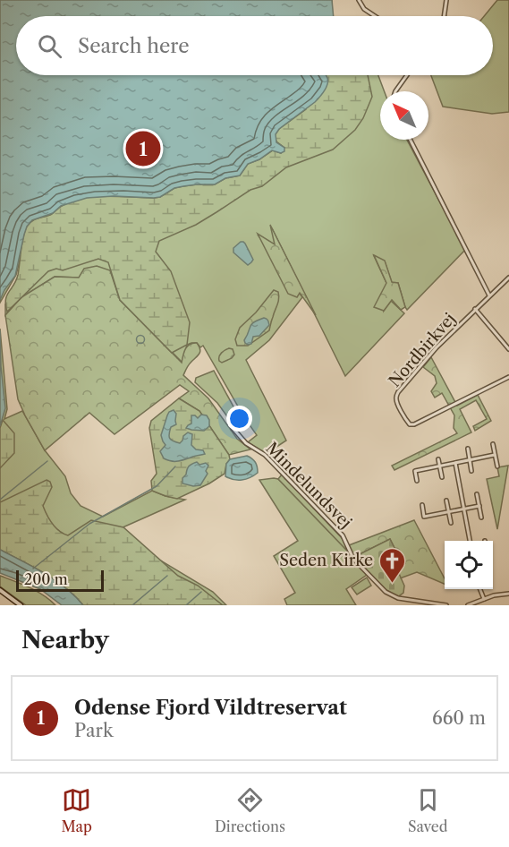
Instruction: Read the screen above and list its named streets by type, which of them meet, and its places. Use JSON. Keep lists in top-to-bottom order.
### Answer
{
  "streets": {
    "street": ["Nordbirkvej", "Mindelundsvej"]
  },
  "places": {
    "church": ["Seden Kirke"]
  },
  "scale_bar": "200 m",
  "north": "top left",
  "page": {
    "search": "Search here",
    "pins": "1",
    "scale": "200 m",
    "heading": "Nearby",
    "list": [
      {
        "mark": "1",
        "name": "Odense Fjord Vildtreservat",
        "note": "Park",
        "value": "660 m"
      }
    ],
    "nav": ["Map", "Directions", "Saved"]
  }
}
